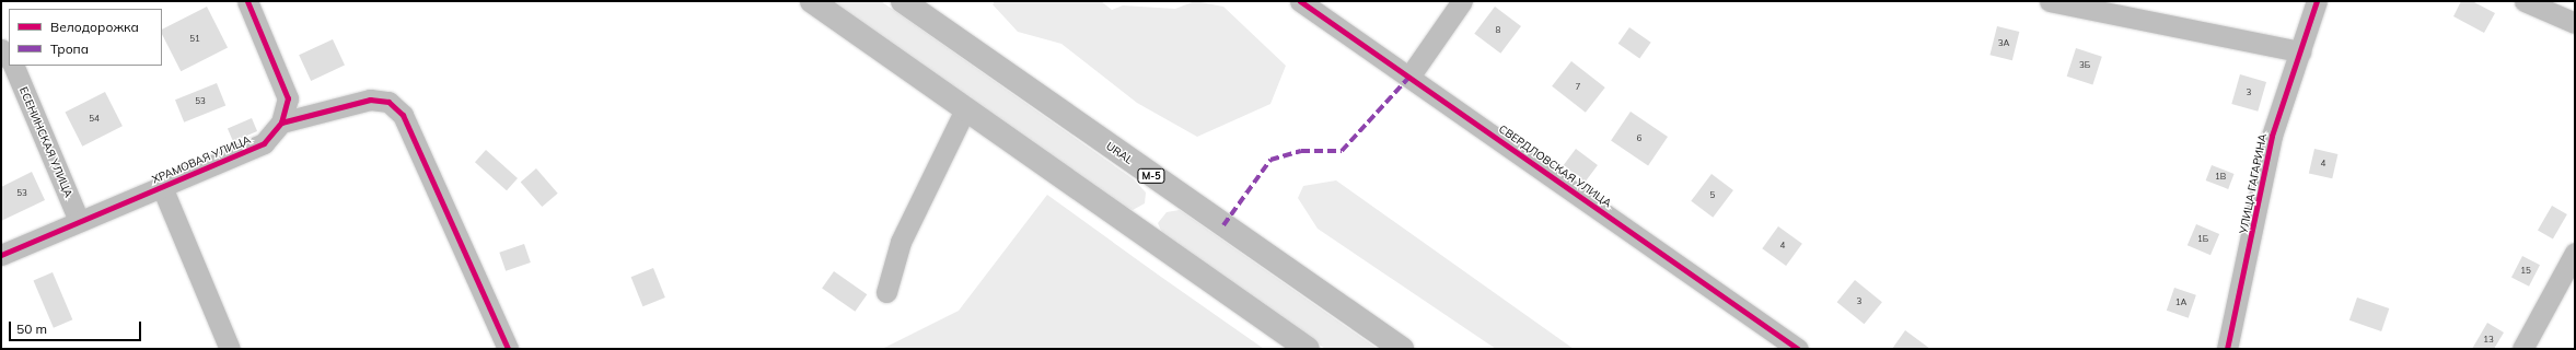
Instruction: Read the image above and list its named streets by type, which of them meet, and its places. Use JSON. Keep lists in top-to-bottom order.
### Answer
{
  "streets": {
    "main road": ["URAL", "М-5"],
    "street": [
      "ЕСЕНИНСКАЯ УЛИЦА",
      "ХРАМОВАЯ УЛИЦА",
      "СВЕРДЛОВСКАЯ УЛИЦА",
      "УЛИЦА ГАГАРИНА"
    ]
  },
  "crossings": [
    ["ЕСЕНИНСКАЯ УЛИЦА", "ХРАМОВАЯ УЛИЦА"]
  ],
  "house_numbers": [
    "8",
    "51",
    "3А",
    "3Б",
    "7",
    "3",
    "53",
    "54",
    "6",
    "4",
    "1В",
    "53",
    "5",
    "1Б",
    "4",
    "15",
    "3",
    "1А",
    "13"
  ],
  "legend": ["Велодорожка", "Тропа"],
  "scale_bar": "50 m"
}
